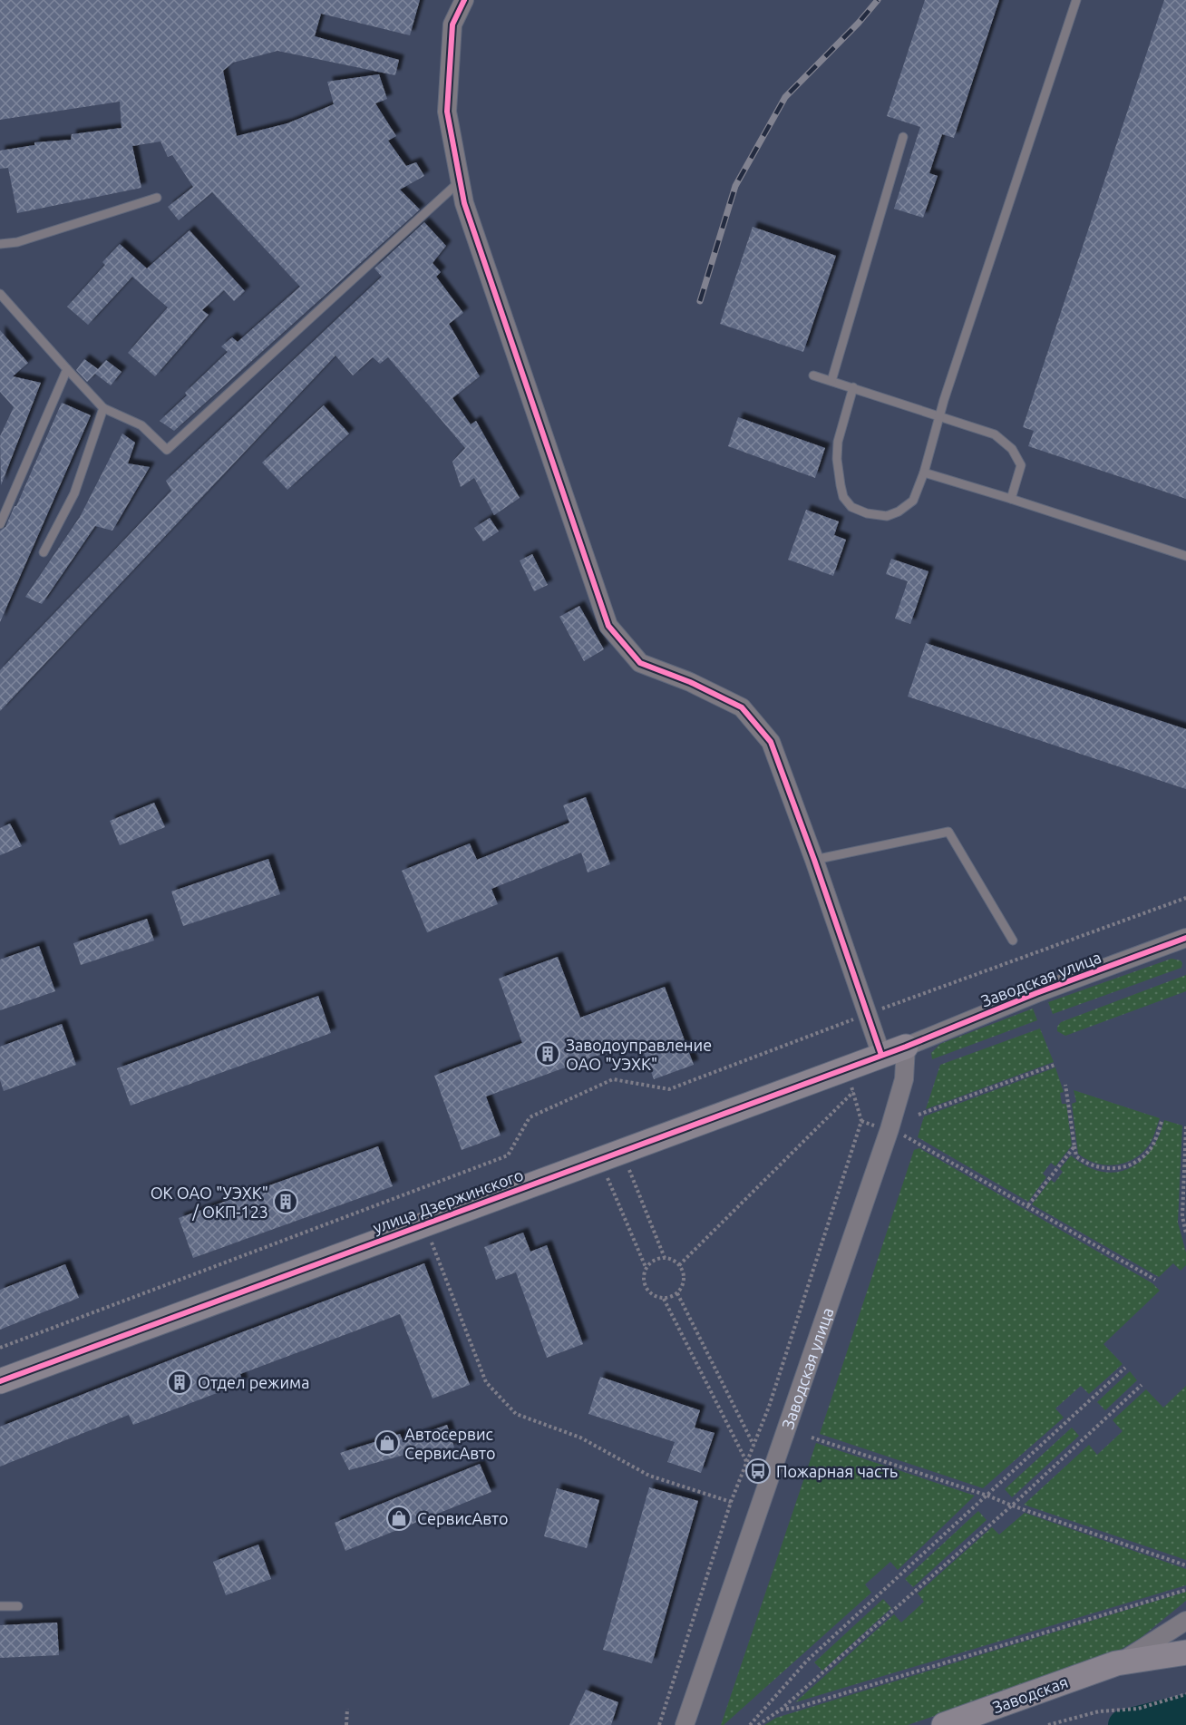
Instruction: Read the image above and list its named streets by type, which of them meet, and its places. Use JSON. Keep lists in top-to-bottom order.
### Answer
{
  "streets": {
    "street": ["Заводская улица", "улица Дзержинского", "Заводская"]
  },
  "crossings": [
    ["Заводская улица", "улица Дзержинского"]
  ],
  "places": {
    "building": ["Заводоуправление ОАО \"УЭХК\"", "ОК ОАО \"УЭХК\" / ОКП-123", "Отдел режима"],
    "shop": ["Автосервис СервисАвто", "СервисАвто"],
    "bus stop": ["Пожарная часть"]
  }
}
